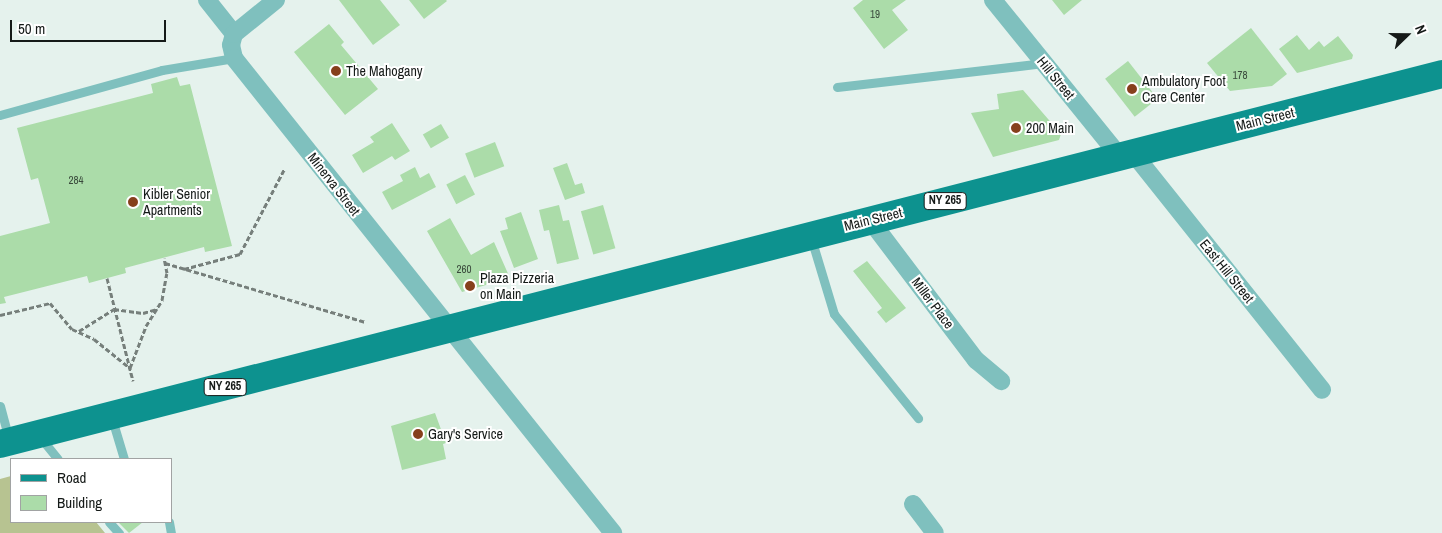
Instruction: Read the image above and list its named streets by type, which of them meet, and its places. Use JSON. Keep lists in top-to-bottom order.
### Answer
{
  "streets": {
    "main road": ["Main Street", "NY 265"],
    "street": [
      "Hill Street",
      "Minerva Street",
      "East Hill Street",
      "Miller Place"
    ]
  },
  "crossings": [
    ["Hill Street", "Main Street"],
    ["Hill Street", "East Hill Street"],
    ["Main Street", "Minerva Street"],
    ["Main Street", "NY 265"],
    ["Main Street", "East Hill Street"],
    ["Main Street", "Miller Place"],
    ["Minerva Street", "NY 265"]
  ],
  "places": [
    "The Mahogany",
    "Ambulatory Foot Care Center",
    "200 Main",
    "Kibler Senior Apartments",
    "Plaza Pizzeria on Main",
    "Gary's Service"
  ],
  "house_numbers": [
    "19",
    "178",
    "284",
    "260"
  ],
  "legend": ["Road", "Building"],
  "scale_bar": "50 m",
  "north": "right"
}
